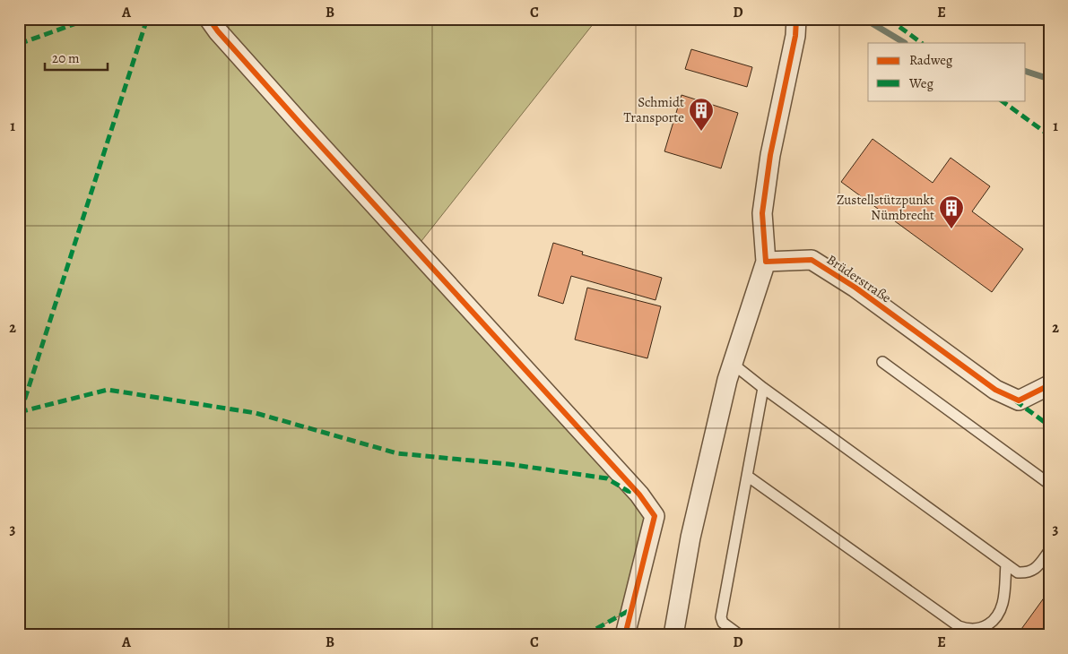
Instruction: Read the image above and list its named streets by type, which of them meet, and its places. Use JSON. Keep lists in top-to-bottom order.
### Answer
{
  "streets": {
    "street": ["Brüderstraße"]
  },
  "places": {
    "building": ["Schmidt Transporte", "Zustellstützpunkt Nümbrecht"]
  },
  "legend": ["Radweg", "Weg"],
  "scale_bar": "20 m",
  "grid": {
    "columns": [
      "A",
      "B",
      "C",
      "D",
      "E"
    ],
    "rows": ["1", "2", "3"]
  }
}
